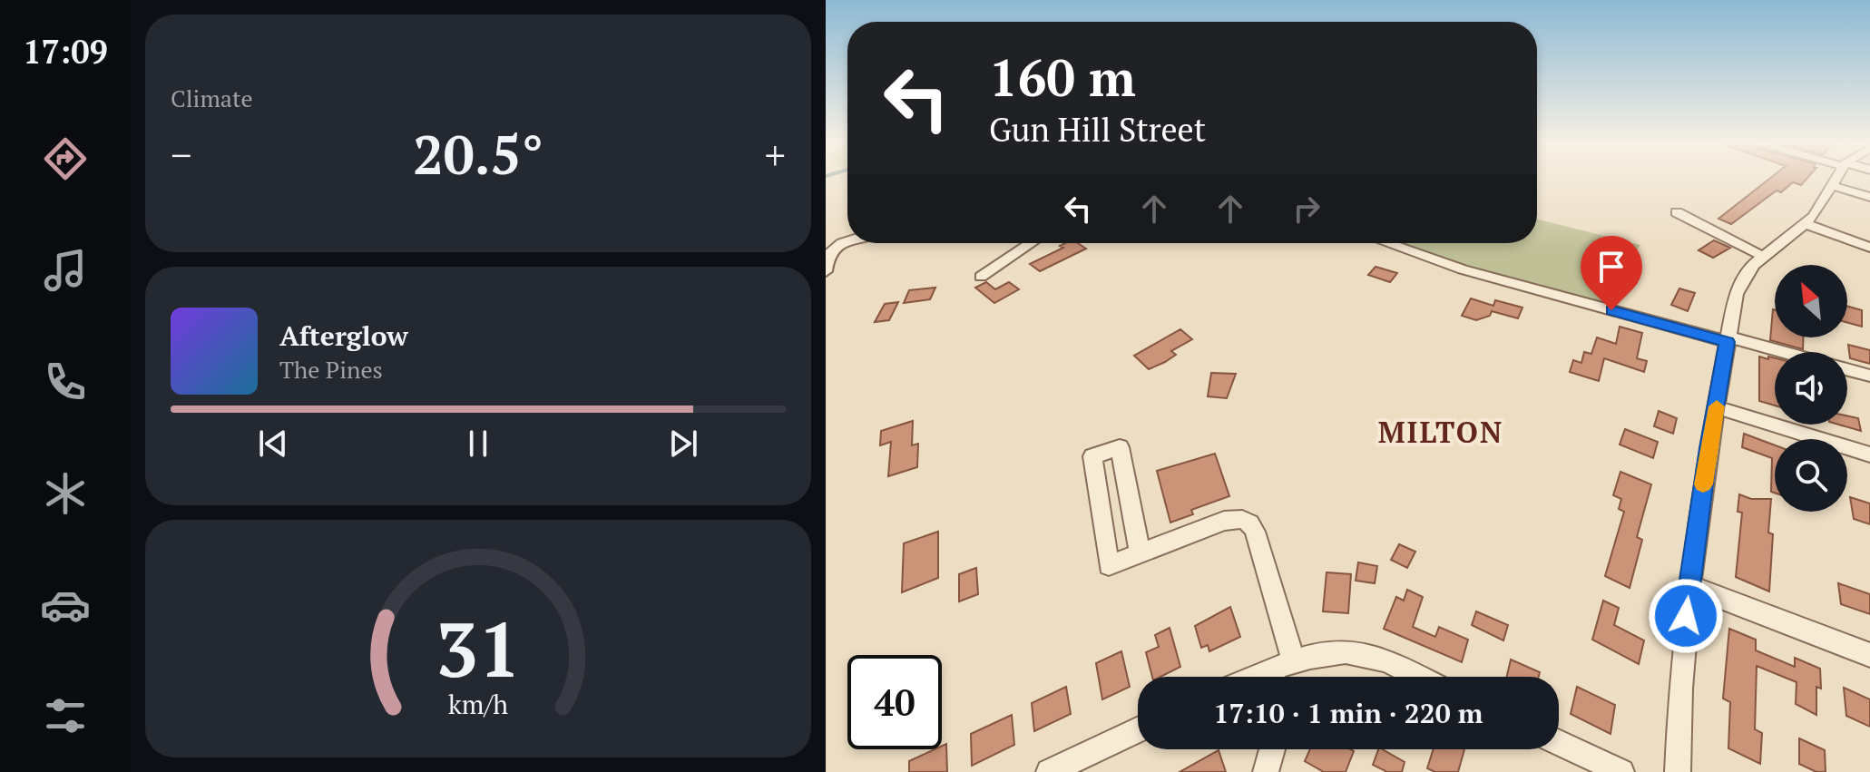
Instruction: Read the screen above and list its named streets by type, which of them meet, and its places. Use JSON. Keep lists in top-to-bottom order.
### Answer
{
  "districts": ["MILTON"],
  "north": "top left",
  "page": {
    "tabs": "17:09",
    "tile": "Climate",
    "turn": ["160 m", "Gun Hill Street"],
    "heat": ["−", "20.5°", "+"],
    "song": ["Afterglow", "The Pines"],
    "limit": "40",
    "trip": "17:10 · 1 min · 220 m",
    "gauge": ["31", "km/h"]
  }
}
